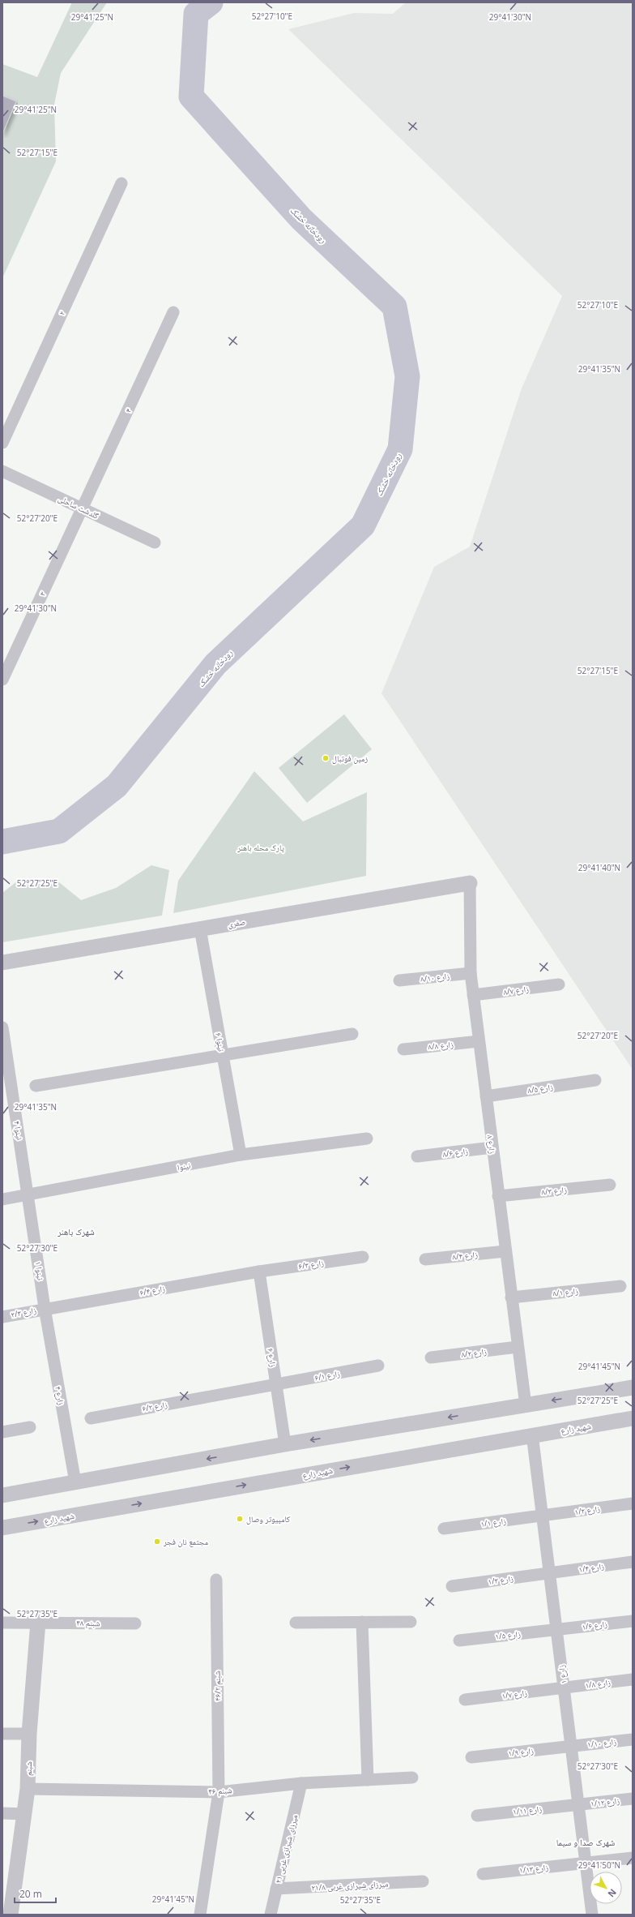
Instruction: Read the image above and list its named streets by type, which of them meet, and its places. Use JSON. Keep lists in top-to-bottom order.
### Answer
{
  "streets": {
    "street": [
      "۲",
      "۴",
      "گلدشت ساحلی",
      "۳",
      "صفری",
      "۸/۱۰ زارع",
      "۸/۷ زارع",
      "۶ نینوا",
      "۸/۸ زارع",
      "۸/۵ زارع",
      "۴ نینوا",
      "۸ زارع",
      "۸/۶ زارع",
      "نینوا",
      "۸/۳ زارع",
      "۸/۴ زارع",
      "۶/۳ زارع",
      "۱ نینوا",
      "۶/۴ زارع",
      "۸/۱ زارع",
      "۲/۳ زارع",
      "۸/۲ زارع",
      "۶ زارع",
      "۶/۱ زارع",
      "۴ زارع",
      "۶/۲ زارع",
      "شهید زارع",
      "۱/۲ زارع",
      "۱/۱ زارع",
      "۱/۴ زارع",
      "۱/۳ زارع",
      "۴۸ شبنم",
      "۱/۶ زارع",
      "۱/۵ زارع",
      "۱ زارع",
      "۱/۸ زارع",
      "۴۶/۲ شبنم",
      "۱/۷ زارع",
      "۱/۱۰ زارع",
      "۱/۹ زارع",
      "شبنم",
      "۴۶ شبنم",
      "۱/۱۲ زارع",
      "۱/۱۱ زارع",
      "۲۱ میرزای شیرازی غربی",
      "۱/۱۳ زارع",
      "۲۱/۸ میرزای شیرازی غربی"
    ]
  },
  "crossings": [
    ["۴", "گلدشت ساحلی"],
    ["۴", "۳"],
    ["گلدشت ساحلی", "۳"],
    ["صفری", "۶ نینوا"],
    ["صفری", "۸ زارع"],
    ["۸/۱۰ زارع", "۸ زارع"],
    ["۸/۷ زارع", "۸ زارع"],
    ["۶ نینوا", "نینوا"],
    ["۸/۸ زارع", "۸ زارع"],
    ["۸/۵ زارع", "۸ زارع"],
    ["۴ نینوا", "نینوا"],
    ["۴ نینوا", "۱ نینوا"],
    ["۸ زارع", "۸/۶ زارع"],
    ["۸ زارع", "۸/۳ زارع"],
    ["۸ زارع", "۸/۴ زارع"],
    ["۸ زارع", "۸/۱ زارع"],
    ["۸ زارع", "۸/۲ زارع"],
    ["نینوا", "۱ نینوا"],
    ["۶/۳ زارع", "۶/۴ زارع"],
    ["۶/۳ زارع", "۶ زارع"],
    ["۱ نینوا", "۶/۴ زارع"],
    ["۱ نینوا", "۲/۳ زارع"],
    ["۱ نینوا", "۴ زارع"],
    ["۶/۴ زارع", "۲/۳ زارع"],
    ["۶/۴ زارع", "۶ زارع"],
    ["۶/۴ زارع", "۴ زارع"],
    ["۲/۳ زارع", "۴ زارع"],
    ["۶ زارع", "۶/۱ زارع"],
    ["۶ زارع", "۶/۲ زارع"],
    ["۶/۱ زارع", "۶/۲ زارع"],
    ["شهید زارع", "۱ زارع"],
    ["۱/۲ زارع", "۱/۱ زارع"],
    ["۱/۲ زارع", "۱ زارع"],
    ["۱/۱ زارع", "۱ زارع"],
    ["۱/۴ زارع", "۱/۳ زارع"],
    ["۱/۴ زارع", "۱ زارع"],
    ["۱/۳ زارع", "۱ زارع"],
    ["۴۸ شبنم", "شبنم"],
    ["۱/۶ زارع", "۱/۵ زارع"],
    ["۱/۶ زارع", "۱ زارع"],
    ["۱/۵ زارع", "۱ زارع"],
    ["۱ زارع", "۱/۸ زارع"],
    ["۱ زارع", "۱/۷ زارع"],
    ["۱ زارع", "۱/۱۰ زارع"],
    ["۱ زارع", "۱/۹ زارع"],
    ["۱ زارع", "۱/۱۲ زارع"],
    ["۱ زارع", "۱/۱۱ زارع"],
    ["۱ زارع", "۱/۱۳ زارع"],
    ["۱/۸ زارع", "۱/۷ زارع"],
    ["۴۶/۲ شبنم", "۴۶ شبنم"],
    ["۱/۱۰ زارع", "۱/۹ زارع"],
    ["شبنم", "۴۶ شبنم"],
    ["۴۶ شبنم", "۲۱ میرزای شیرازی غربی"],
    ["۱/۱۲ زارع", "۱/۱۱ زارع"],
    ["۲۱ میرزای شیرازی غربی", "۲۱/۸ میرزای شیرازی غربی"]
  ],
  "districts": ["شهرک باهنر", "شهرک صدا و سیما"],
  "water": ["رودخانه خشک"],
  "parks": ["پارک محله باهنر"],
  "places": ["زمین فوتبال", "کامپیوتر وصال", "مجتمع نان فجر"],
  "scale_bar": "20 m",
  "north": "bottom right",
  "coordinates": [
    "52°27'10\"E",
    "29°41'25\"N",
    "29°41'30\"N",
    "52°27'15\"E",
    "29°41'35\"N",
    "52°27'20\"E",
    "29°41'40\"N",
    "52°27'25\"E",
    "52°27'30\"E",
    "29°41'45\"N",
    "52°27'35\"E",
    "29°41'50\"N"
  ]
}
